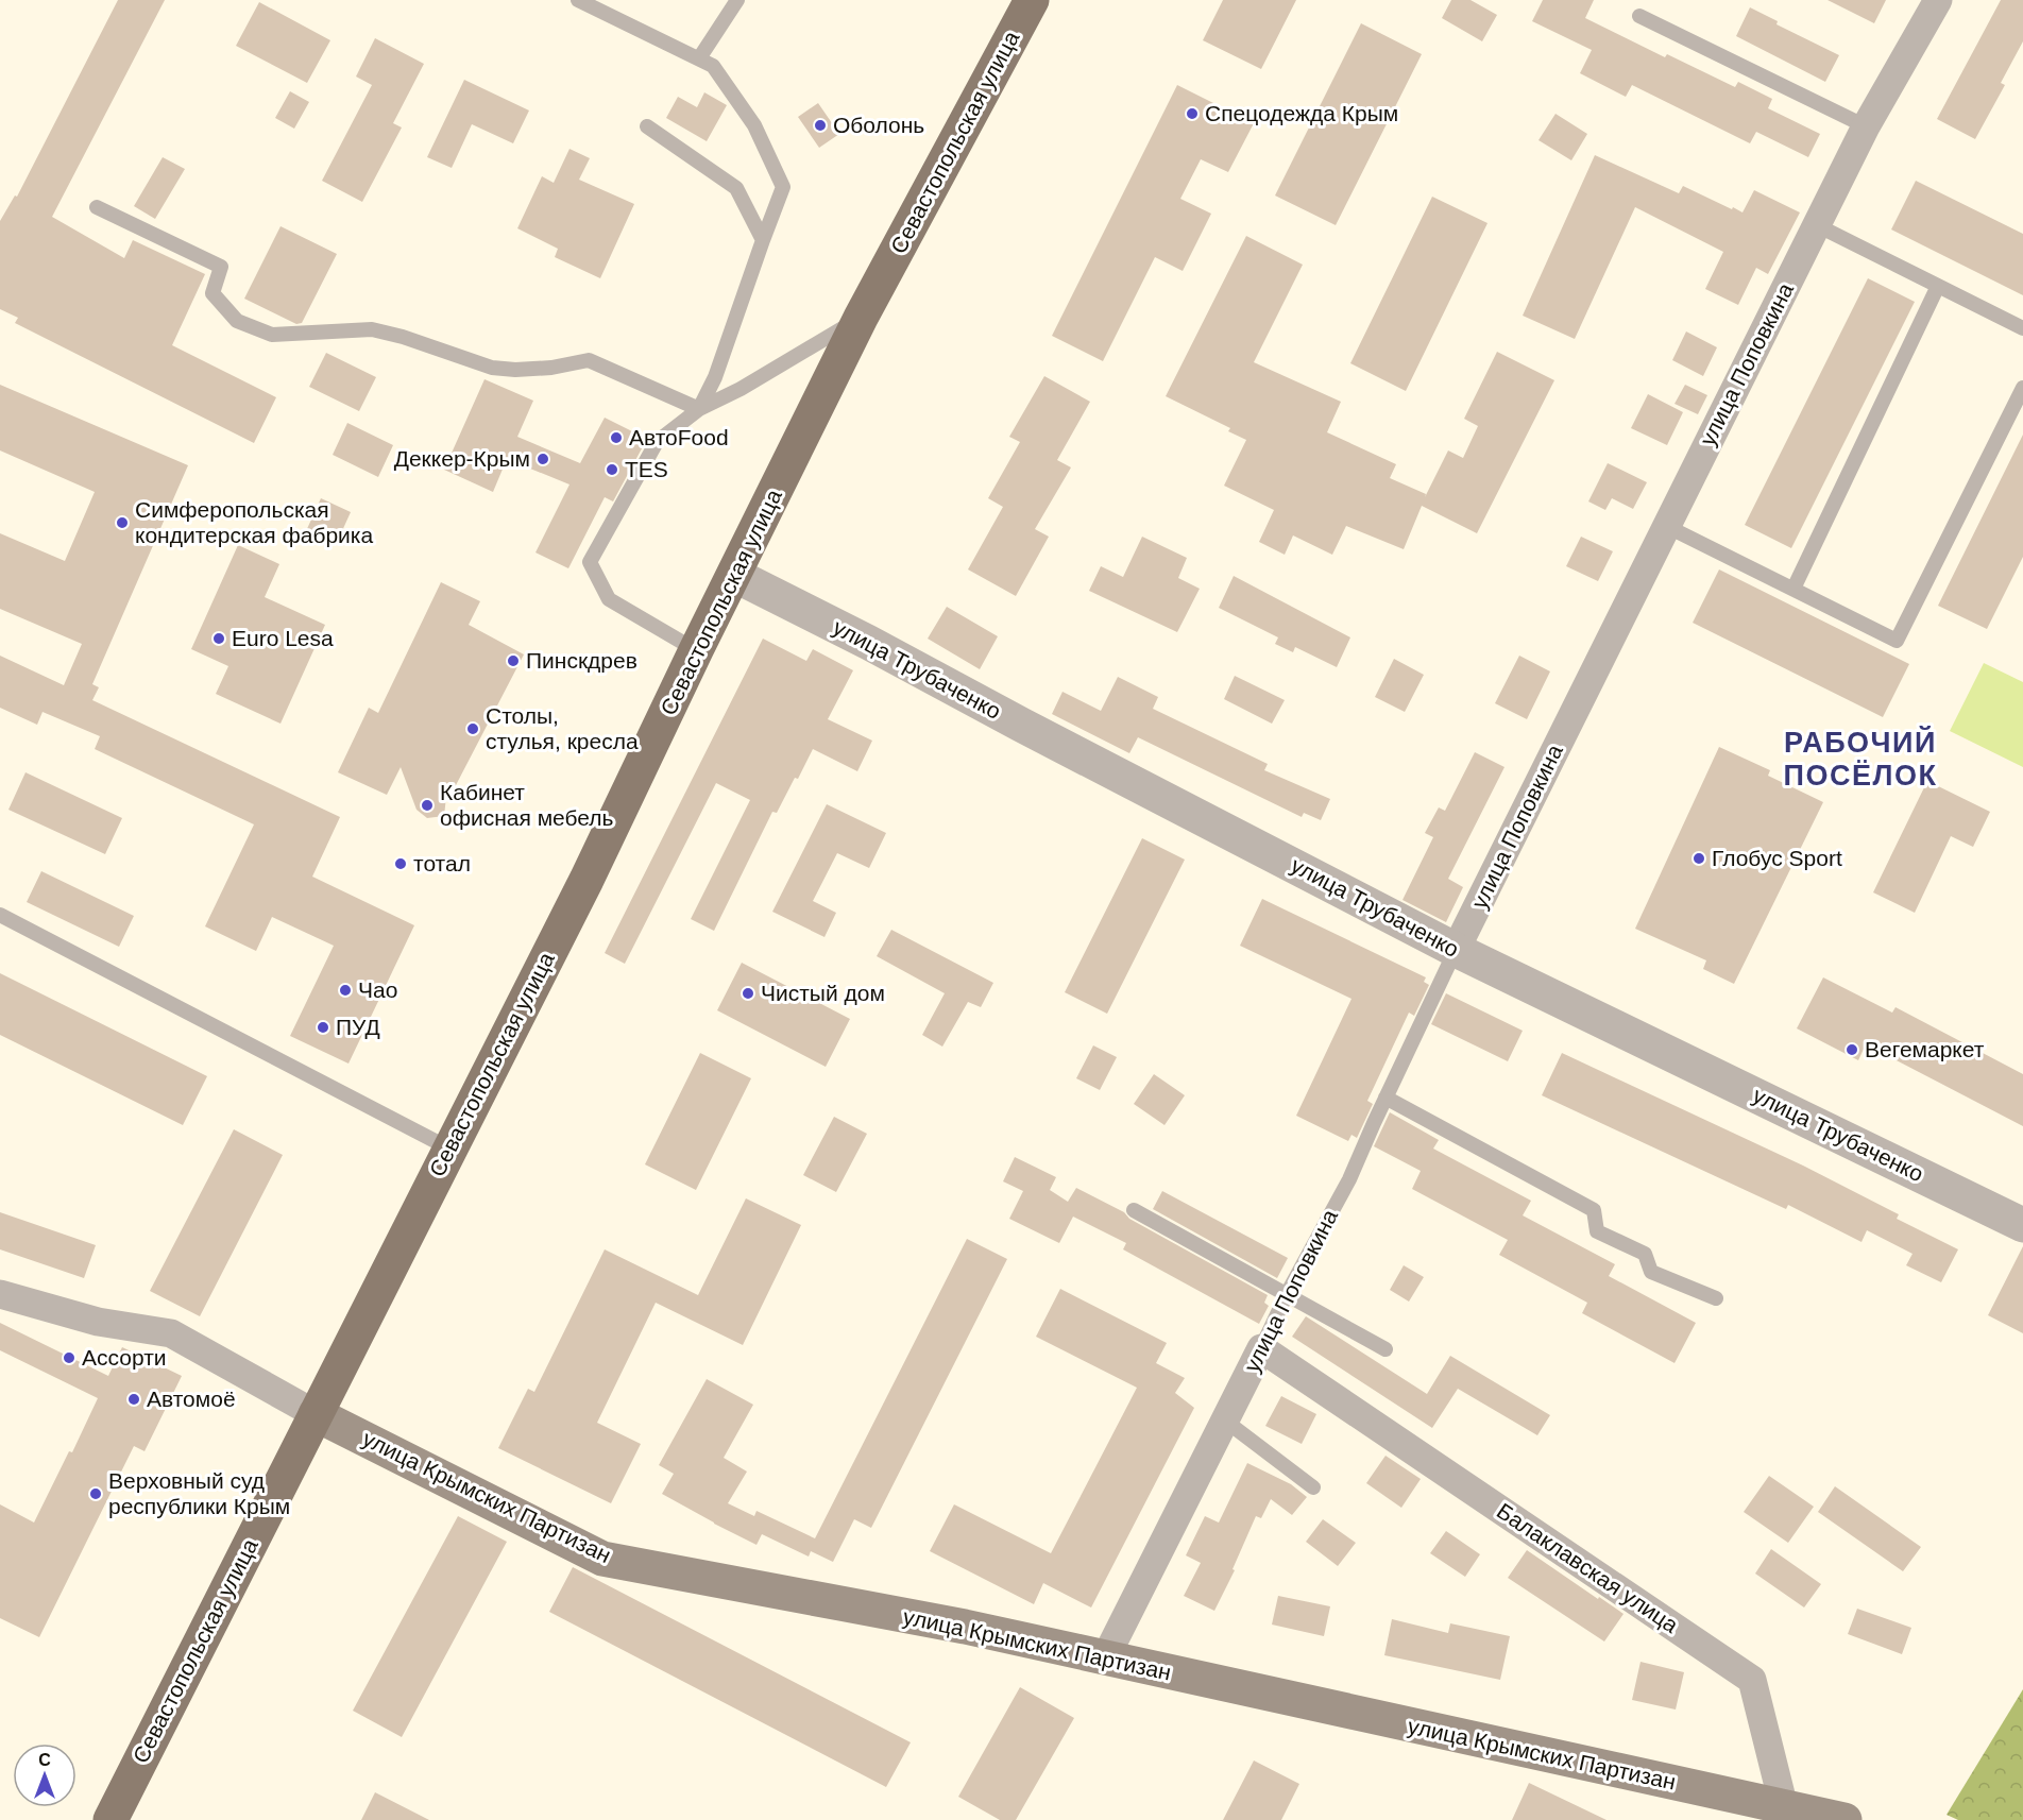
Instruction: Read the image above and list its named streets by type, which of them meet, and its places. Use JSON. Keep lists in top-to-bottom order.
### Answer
{
  "streets": {
    "main road": ["Севастопольская улица", "улица Крымских Партизан"],
    "street": ["улица Поповкина", "улица Трубаченко", "Балаклавская улица"]
  },
  "crossings": [
    ["Севастопольская улица", "улица Трубаченко"],
    ["Севастопольская улица", "улица Крымских Партизан"],
    ["улица Поповкина", "улица Трубаченко"],
    ["улица Поповкина", "улица Крымских Партизан"],
    ["улица Поповкина", "Балаклавская улица"],
    ["улица Крымских Партизан", "Балаклавская улица"]
  ],
  "districts": ["РАБОЧИЙ ПОСЁЛОК"],
  "places": [
    "Спецодежда Крым",
    "Оболонь",
    "АвтоFood",
    "Деккер-Крым",
    "TES",
    "Симферопольская кондитерская фабрика",
    "Euro Lesa",
    "Пинскдрев",
    "Столы, стулья, кресла",
    "Кабинет офисная мебель",
    "Глобус Sport",
    "тотал",
    "Чао",
    "Чистый дом",
    "ПУД",
    "Вегемаркет",
    "Ассорти",
    "Автомоё",
    "Верховный суд республики Крым"
  ],
  "north": "top"
}
